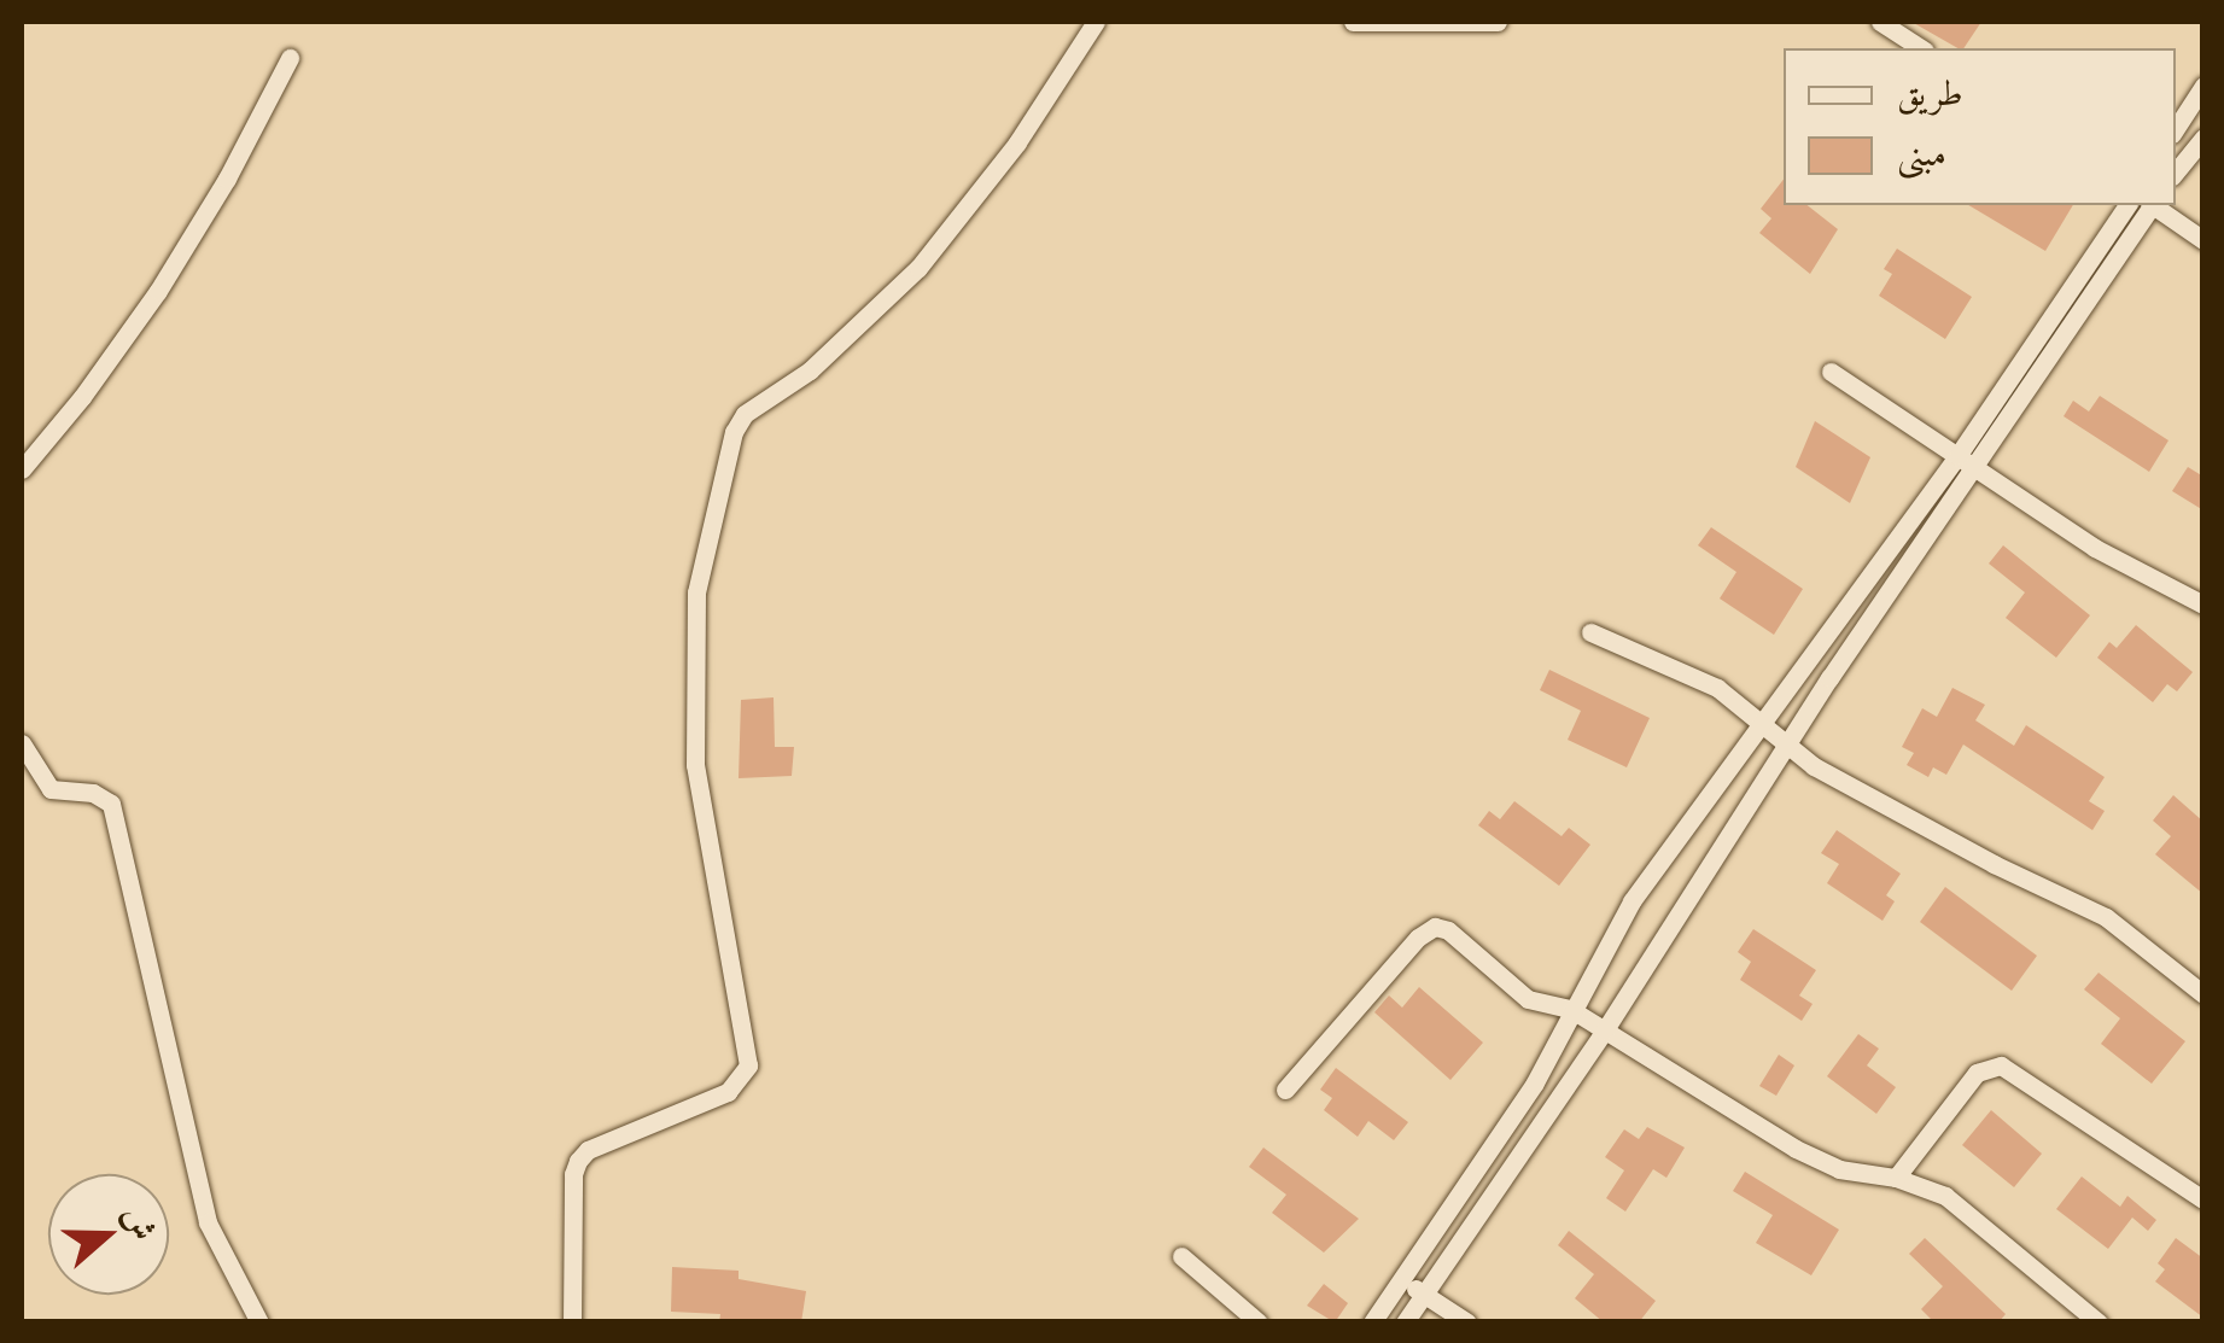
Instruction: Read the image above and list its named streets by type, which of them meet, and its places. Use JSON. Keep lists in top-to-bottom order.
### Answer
{
  "legend": ["طريق", "مبنى"],
  "north": "right"
}
